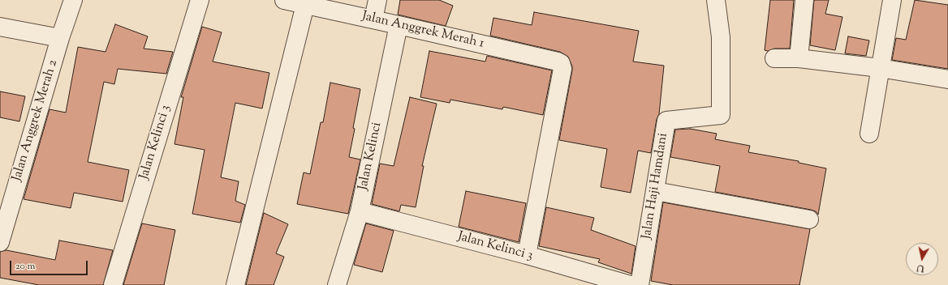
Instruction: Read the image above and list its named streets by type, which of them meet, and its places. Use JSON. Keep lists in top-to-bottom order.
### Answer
{
  "streets": {
    "street": [
      "Jalan Anggrek Merah 1",
      "Jalan Anggrek Merah 2",
      "Jalan Kelinci 3",
      "Jalan Kelinci",
      "Jalan Haji Hamdani"
    ]
  },
  "crossings": [
    ["Jalan Anggrek Merah 1", "Jalan Kelinci 3"],
    ["Jalan Anggrek Merah 1", "Jalan Kelinci"],
    ["Jalan Kelinci 3", "Jalan Kelinci"]
  ],
  "scale_bar": "20 m",
  "north": "bottom"
}
